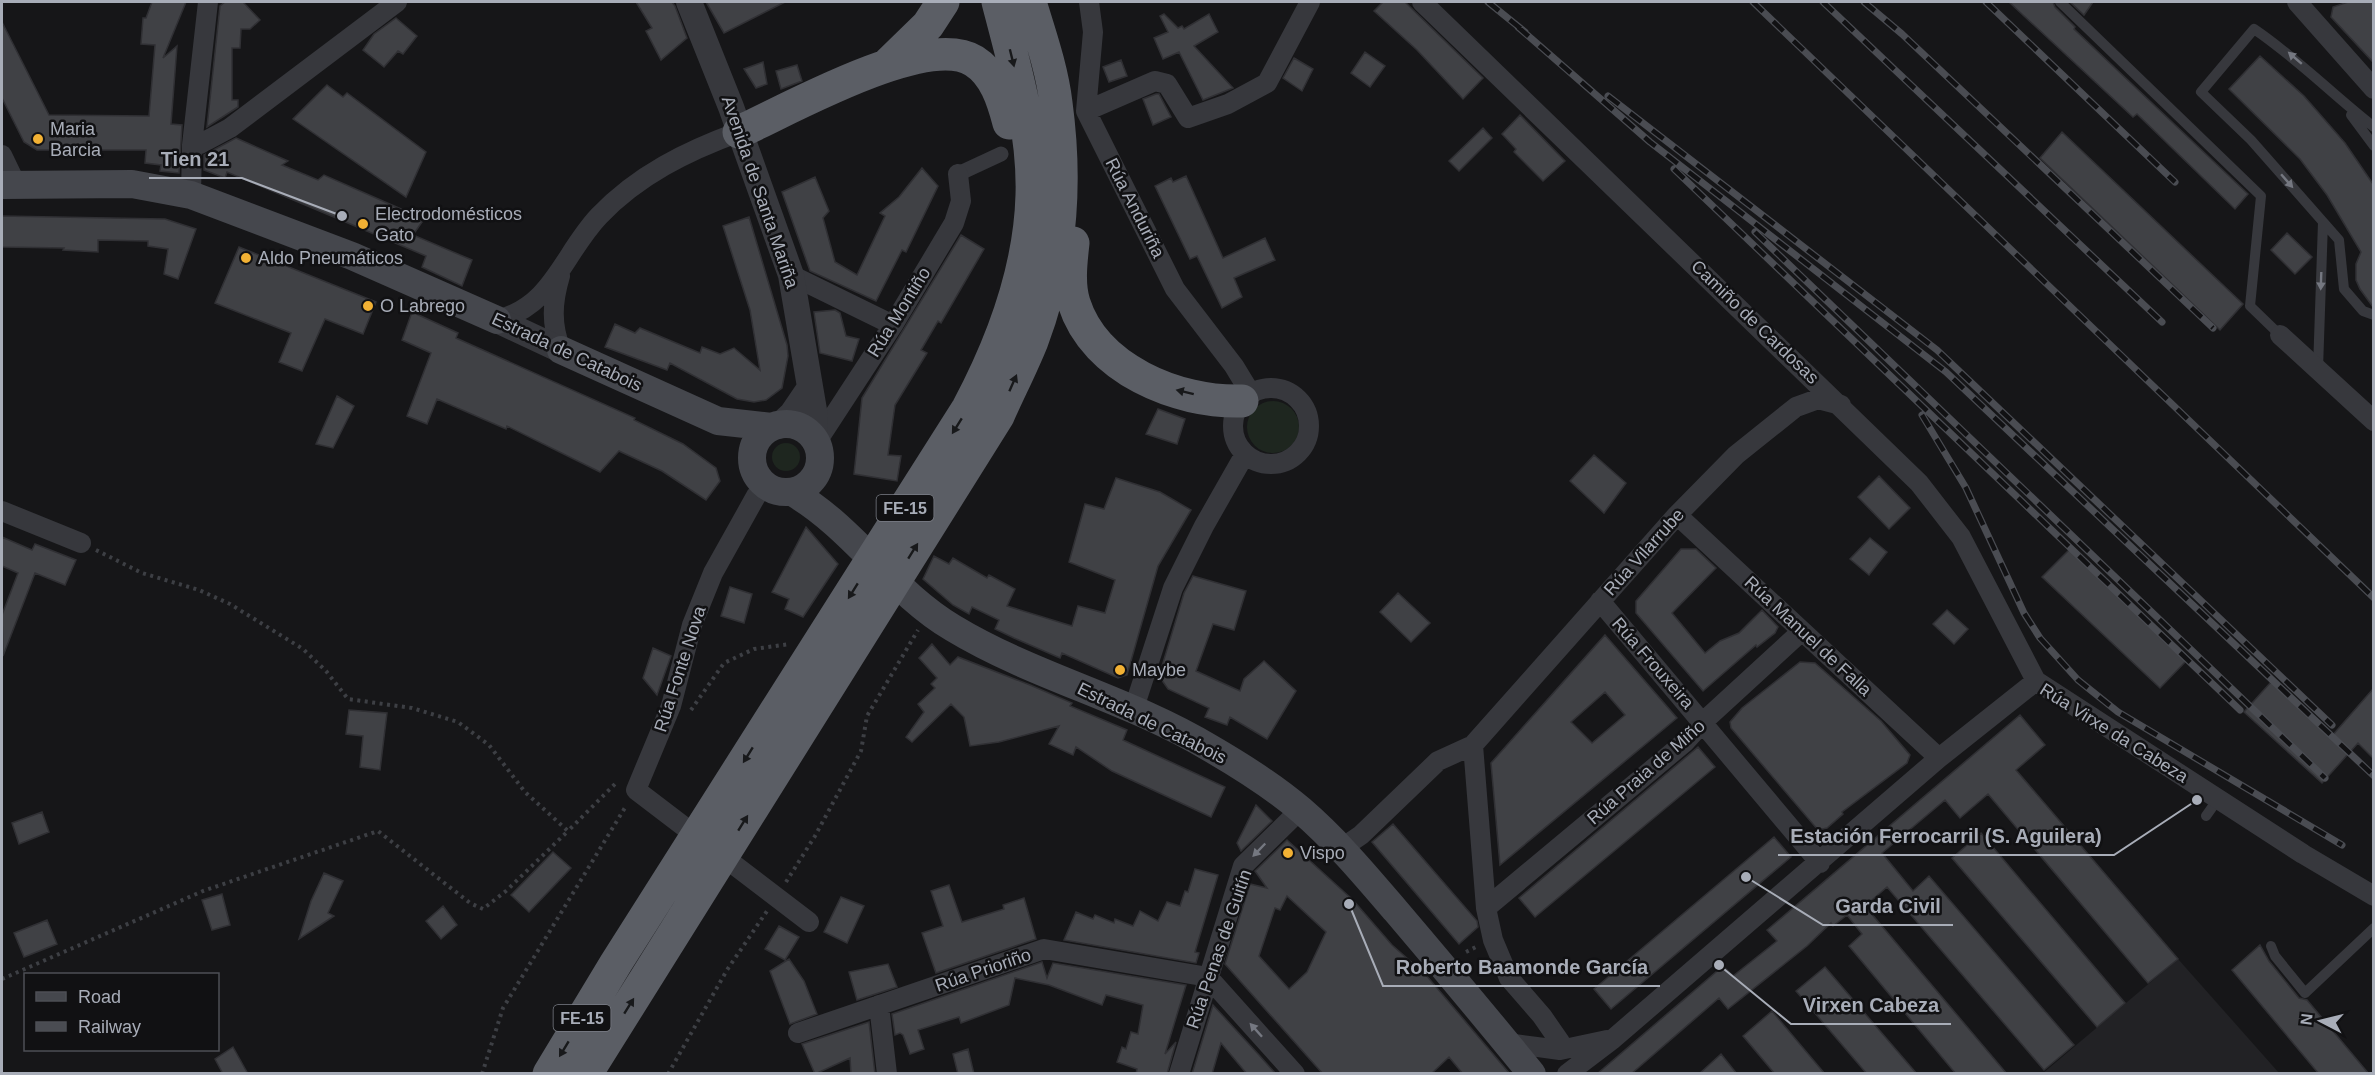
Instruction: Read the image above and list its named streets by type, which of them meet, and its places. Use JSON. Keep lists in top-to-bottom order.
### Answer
{
  "streets": {
    "highway": ["FE-15"],
    "main road": ["Estrada de Catabois"],
    "street": [
      "Avenida de Santa Mariña",
      "Rúa Anduriña",
      "Rúa Montiño",
      "Camiño de Cardosas",
      "Rúa Vilarrube",
      "Rúa Manuel de Falla",
      "Rúa Frouxeira",
      "Rúa Fonte Nova",
      "Rúa Virxe da Cabeza",
      "Rúa Praia de Miño",
      "Rúa Penas de Guitín",
      "Rúa Prioriño"
    ]
  },
  "crossings": [
    ["Avenida de Santa Mariña", "Rúa Montiño"],
    ["Avenida de Santa Mariña", "Estrada de Catabois"],
    ["Avenida de Santa Mariña", "Rúa Fonte Nova"],
    ["Rúa Montiño", "Estrada de Catabois"],
    ["Rúa Montiño", "Rúa Fonte Nova"],
    ["Camiño de Cardosas", "Rúa Vilarrube"],
    ["Camiño de Cardosas", "Rúa Virxe da Cabeza"],
    ["Estrada de Catabois", "Rúa Vilarrube"],
    ["Estrada de Catabois", "Rúa Fonte Nova"],
    ["Estrada de Catabois", "Rúa Penas de Guitín"],
    ["Rúa Vilarrube", "Rúa Manuel de Falla"],
    ["Rúa Vilarrube", "Rúa Frouxeira"],
    ["Rúa Manuel de Falla", "Rúa Virxe da Cabeza"],
    ["Rúa Manuel de Falla", "Rúa Praia de Miño"],
    ["Rúa Frouxeira", "Rúa Virxe da Cabeza"],
    ["Rúa Frouxeira", "Rúa Praia de Miño"],
    ["Rúa Penas de Guitín", "Rúa Prioriño"]
  ],
  "one_way": ["Rúa Penas de Guitín"],
  "places": [
    "Maria Barcia",
    "Tien 21",
    "Electrodomésticos Gato",
    "Aldo Pneumáticos",
    "O Labrego",
    "Maybe",
    "Estación Ferrocarril (S. Aguilera)",
    "Vispo",
    "Garda Civil",
    "Roberto Baamonde García",
    "Virxen Cabeza"
  ],
  "legend": ["Road", "Railway"],
  "north": "left"
}
